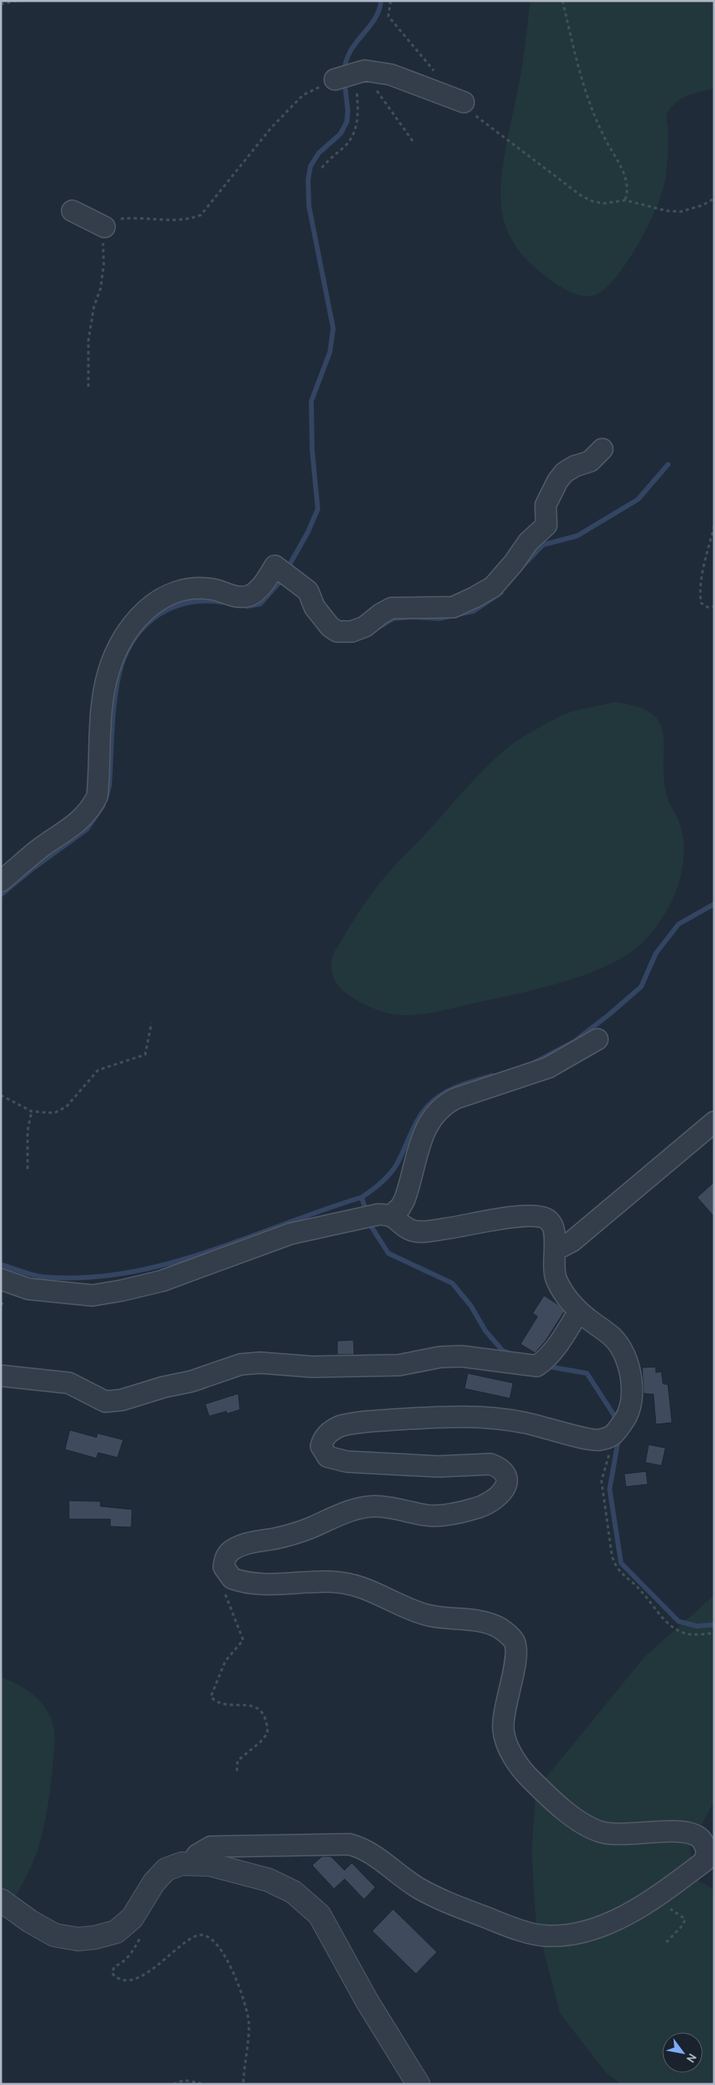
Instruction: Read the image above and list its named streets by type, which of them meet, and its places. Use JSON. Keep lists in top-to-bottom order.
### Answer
{
  "north": "bottom right"
}
